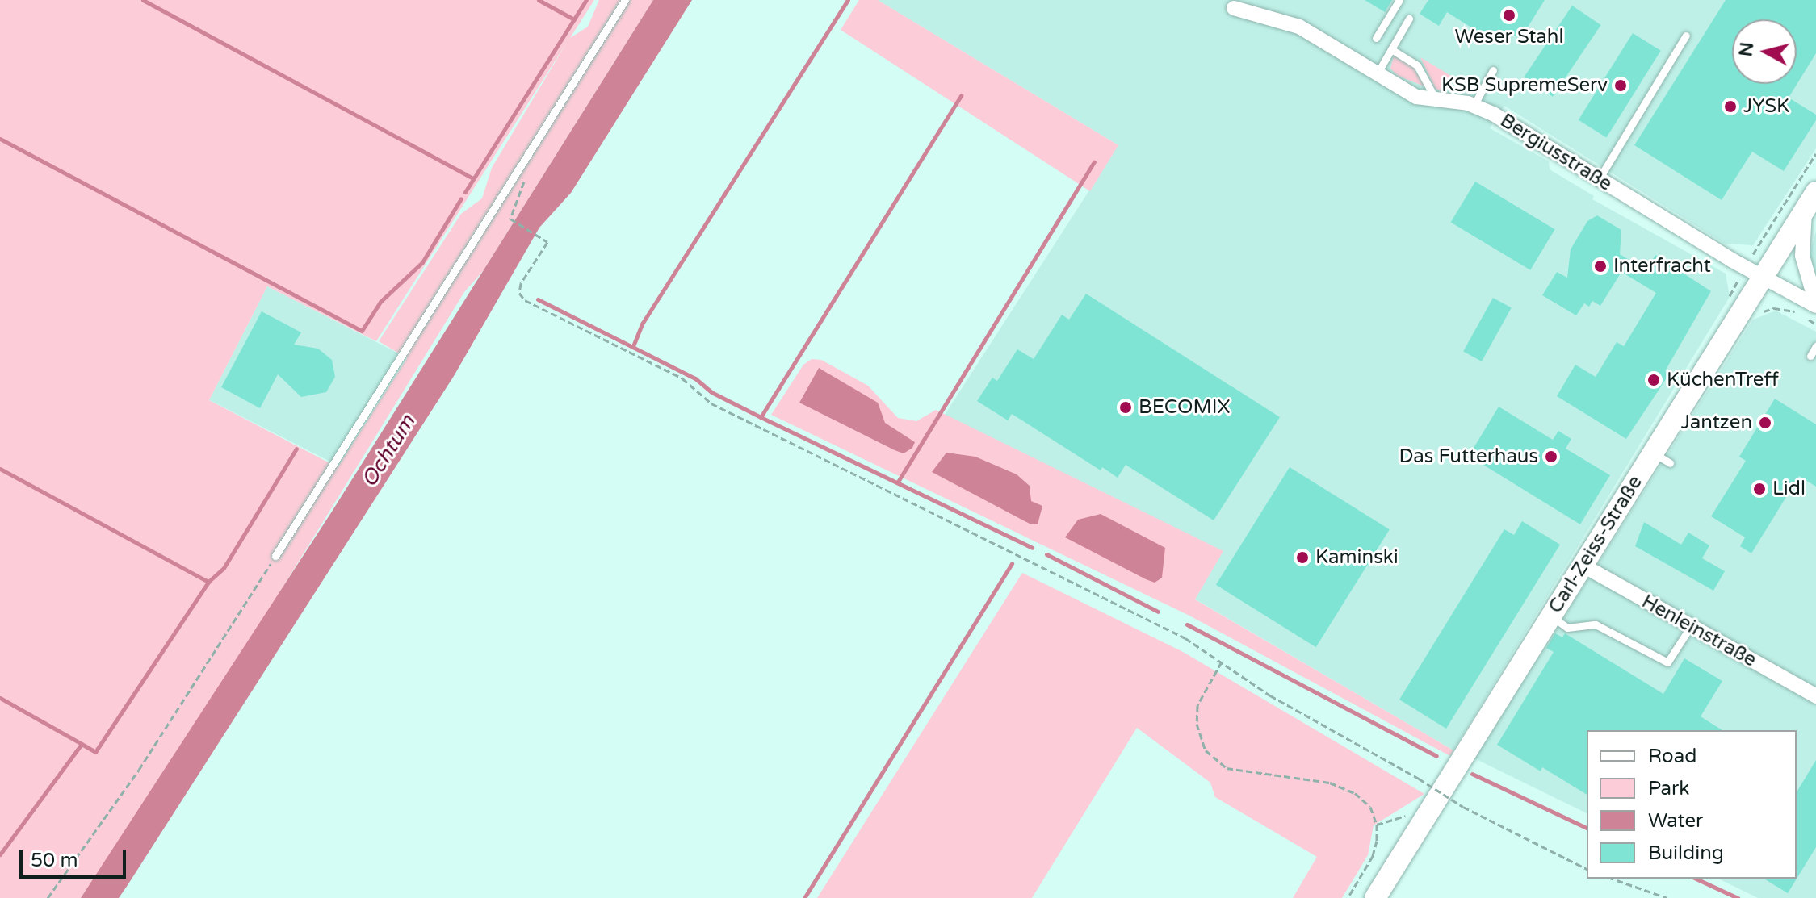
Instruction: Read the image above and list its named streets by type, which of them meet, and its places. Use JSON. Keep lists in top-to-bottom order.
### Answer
{
  "streets": {
    "main road": ["Carl-Zeiss-Straße"],
    "street": ["Bergiusstraße", "Henleinstraße"]
  },
  "crossings": [
    ["Bergiusstraße", "Carl-Zeiss-Straße"],
    ["Carl-Zeiss-Straße", "Henleinstraße"]
  ],
  "water": ["Ochtum"],
  "places": [
    "Weser Stahl",
    "KSB SupremeServ",
    "JYSK",
    "Interfracht",
    "KüchenTreff",
    "BECOMIX",
    "Jantzen",
    "Das Futterhaus",
    "Lidl",
    "Kaminski"
  ],
  "legend": [
    "Road",
    "Park",
    "Water",
    "Building"
  ],
  "scale_bar": "50 m",
  "north": "left"
}
